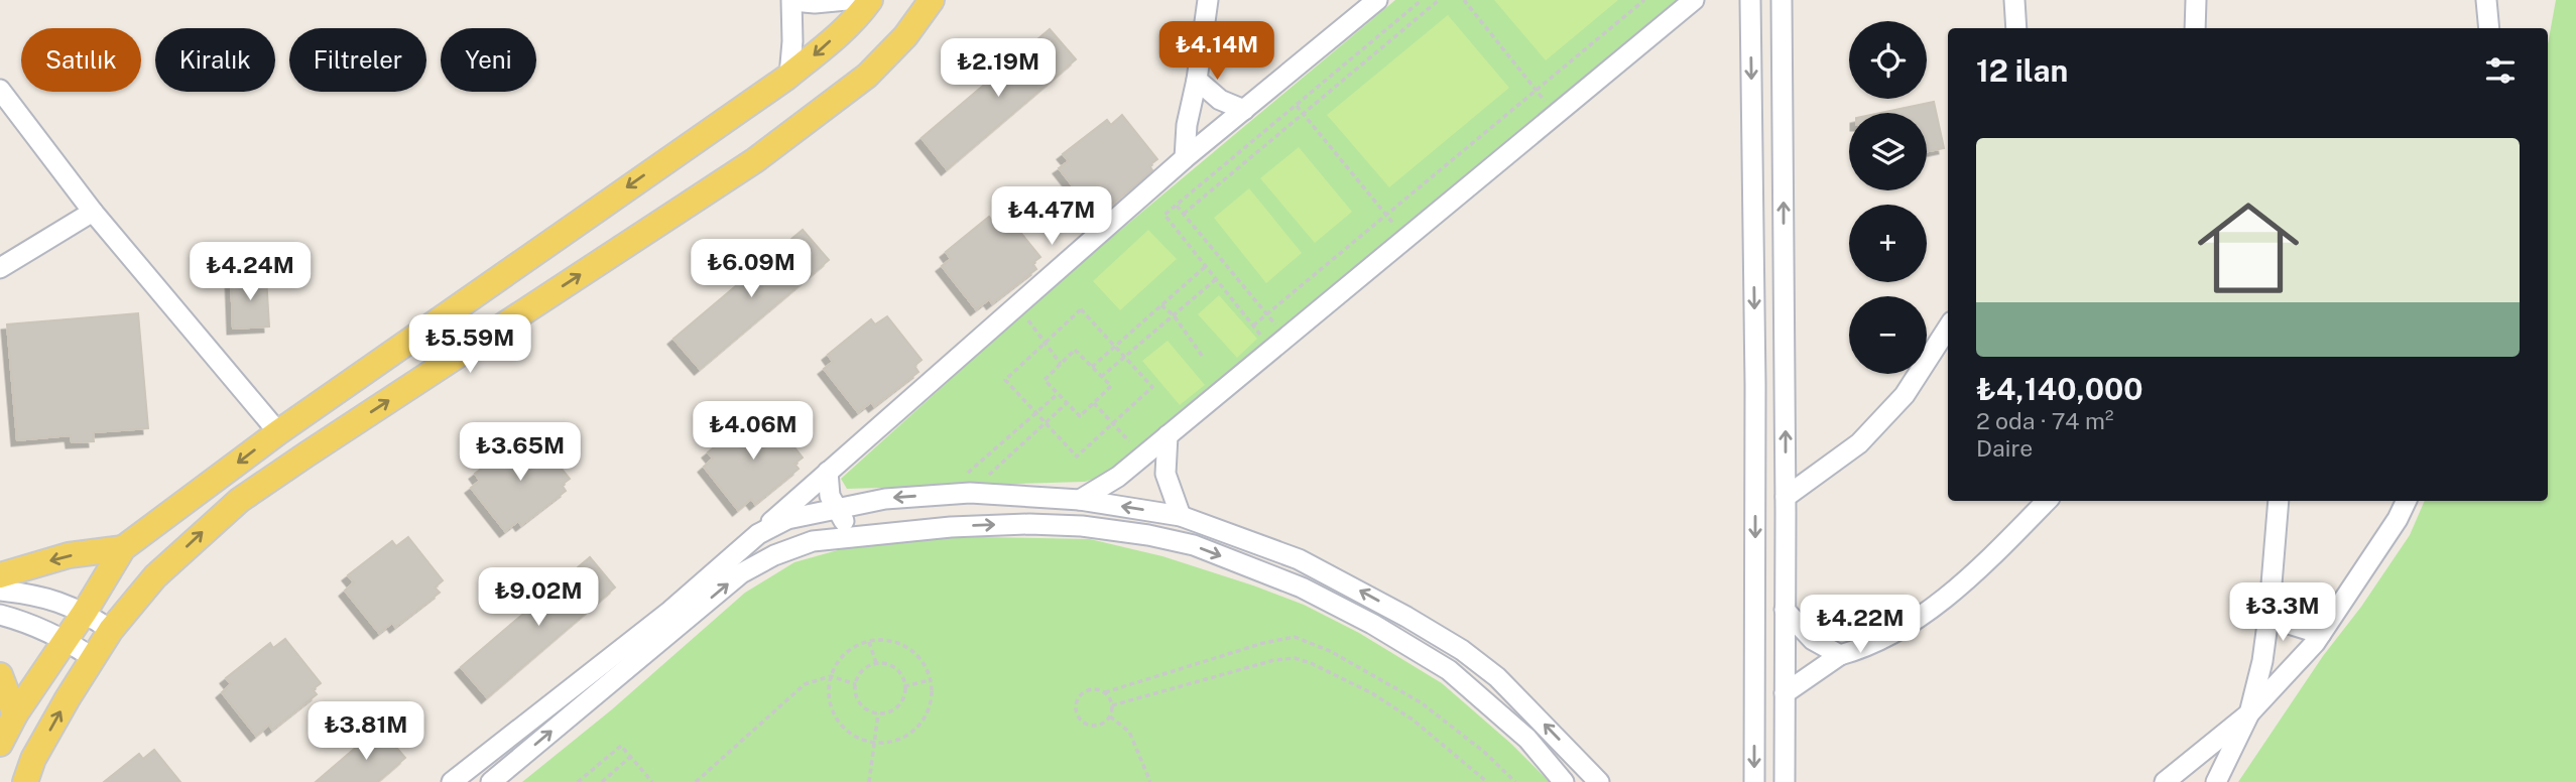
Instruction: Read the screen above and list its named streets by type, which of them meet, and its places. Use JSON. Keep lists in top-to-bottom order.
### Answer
{
  "page": {
    "map_buttons": ["+", "−"],
    "price": [
      "₺4.14M",
      "₺2.19M",
      "₺4.47M",
      "₺6.09M",
      "₺4.24M",
      "₺5.59M",
      "₺4.06M",
      "₺3.65M",
      "₺9.02M",
      "₺3.3M",
      "₺4.22M",
      "₺3.81M"
    ],
    "chip": [
      "Satılık",
      "Kiralık",
      "Filtreler",
      "Yeni"
    ],
    "heading": "12 ilan",
    "list": [
      {
        "name": "₺4,140,000",
        "note": "2 oda · 74 m² · Daire"
      }
    ]
  }
}
